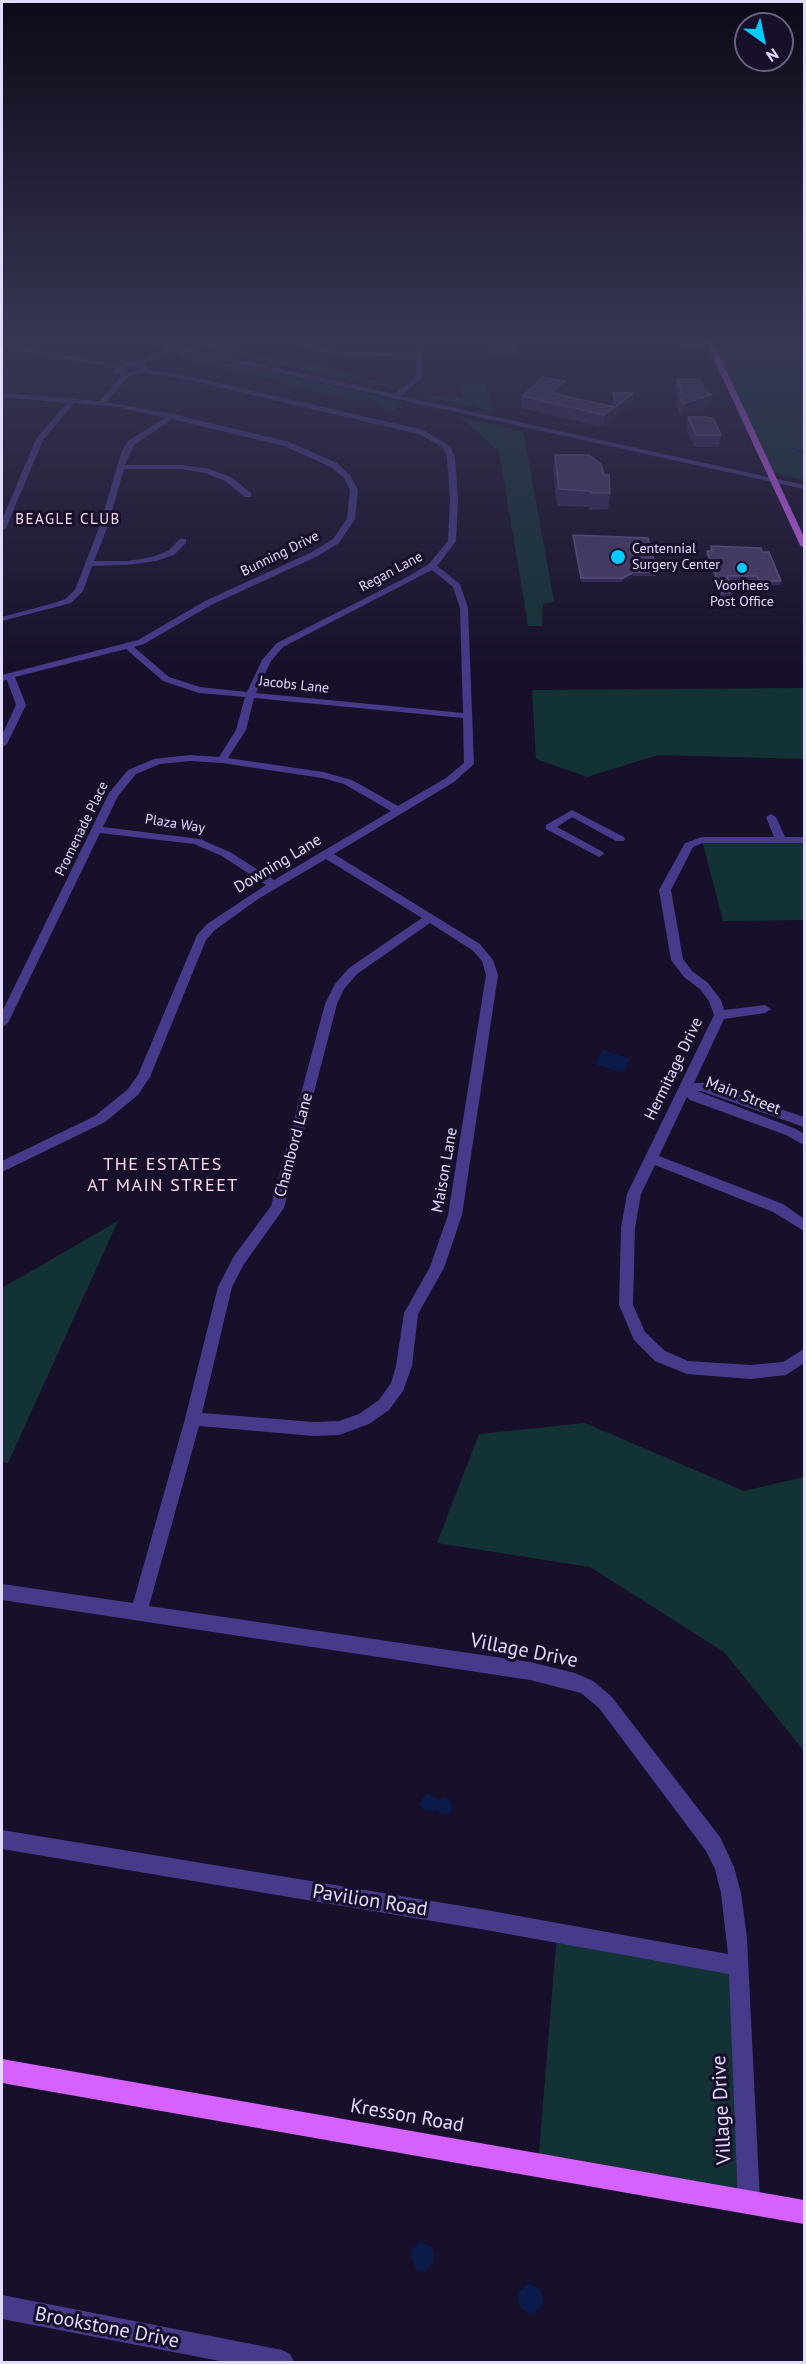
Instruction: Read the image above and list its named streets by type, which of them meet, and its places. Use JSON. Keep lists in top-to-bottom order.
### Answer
{
  "streets": {
    "main road": ["Kresson Road"],
    "street": [
      "Bunning Drive",
      "Regan Lane",
      "Jacobs Lane",
      "Plaza Way",
      "Promenade Place",
      "Downing Lane",
      "Hermitage Drive",
      "Main Street",
      "Chambord Lane",
      "Maison Lane",
      "Village Drive",
      "Pavilion Road",
      "Brookstone Drive"
    ]
  },
  "crossings": [
    ["Bunning Drive", "Jacobs Lane"],
    ["Regan Lane", "Jacobs Lane"],
    ["Regan Lane", "Promenade Place"],
    ["Regan Lane", "Downing Lane"],
    ["Jacobs Lane", "Downing Lane"],
    ["Plaza Way", "Promenade Place"],
    ["Plaza Way", "Downing Lane"],
    ["Promenade Place", "Downing Lane"],
    ["Downing Lane", "Maison Lane"],
    ["Hermitage Drive", "Main Street"],
    ["Chambord Lane", "Maison Lane"],
    ["Chambord Lane", "Village Drive"],
    ["Village Drive", "Pavilion Road"],
    ["Village Drive", "Kresson Road"]
  ],
  "districts": ["BEAGLE CLUB", "THE ESTATES AT MAIN STREET"],
  "places": ["Centennial Surgery Center", "Voorhees Post Office"],
  "north": "bottom right"
}
